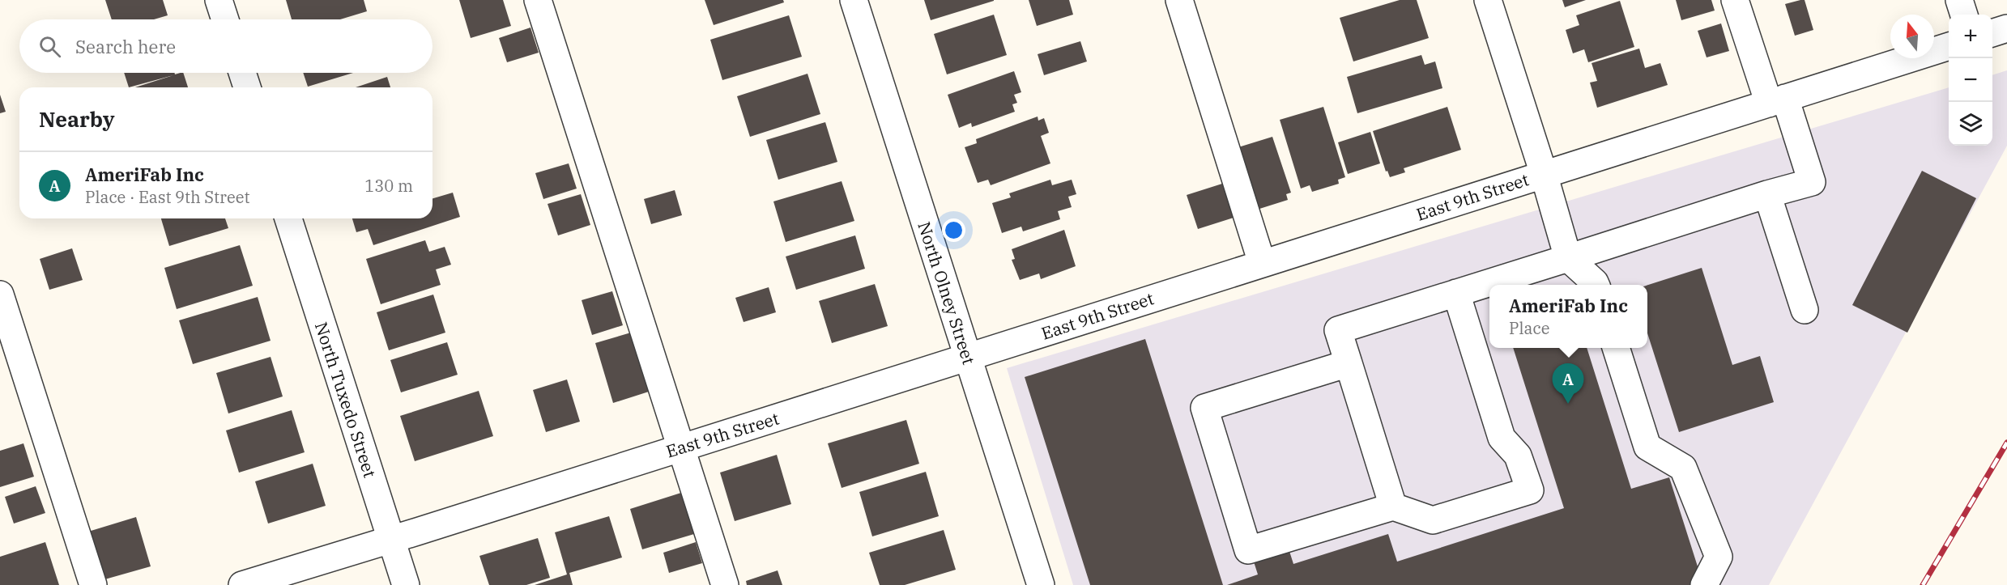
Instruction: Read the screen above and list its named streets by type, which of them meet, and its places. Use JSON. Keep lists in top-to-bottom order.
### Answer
{
  "streets": {
    "street": ["East 9th Street", "North Olney Street", "North Tuxedo Street"]
  },
  "crossings": [
    ["East 9th Street", "North Olney Street"],
    ["East 9th Street", "North Tuxedo Street"]
  ],
  "north": "top",
  "page": {
    "map_buttons": ["+", "−"],
    "search": "Search here",
    "heading": "Nearby",
    "list": [
      {
        "mark": "A",
        "name": "AmeriFab Inc",
        "note": "Place · East 9th Street",
        "value": "130 m"
      }
    ],
    "popup": ["AmeriFab Inc", "Place"],
    "pins": "A"
  }
}
